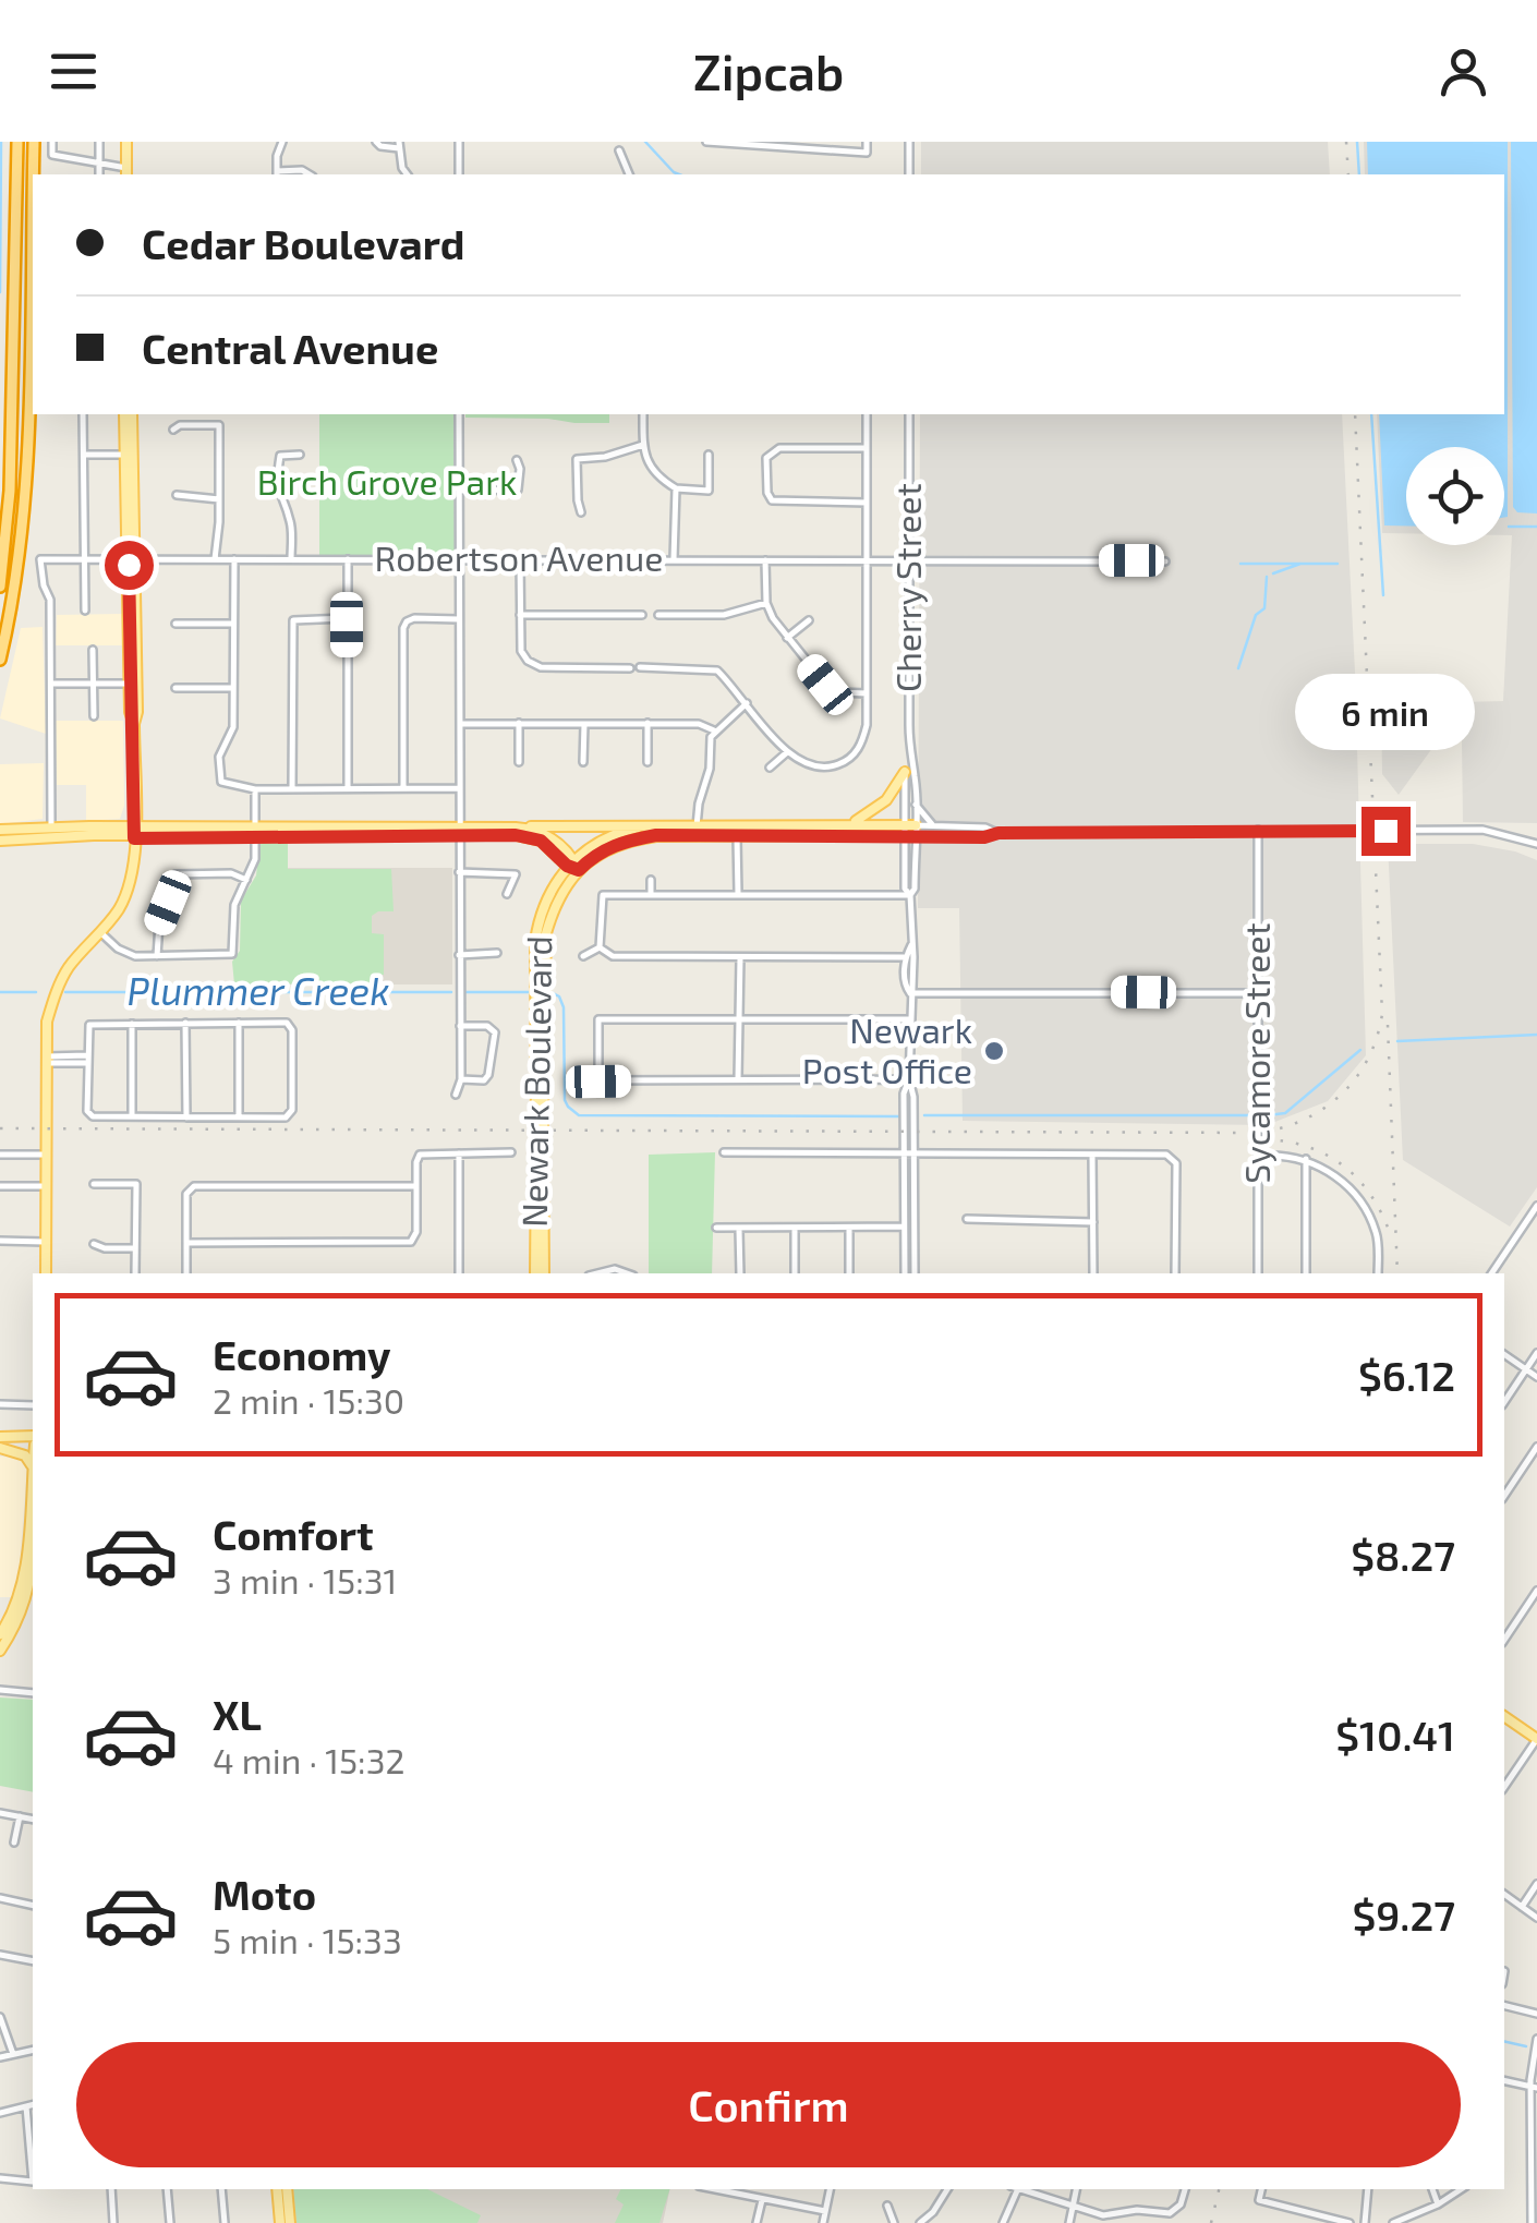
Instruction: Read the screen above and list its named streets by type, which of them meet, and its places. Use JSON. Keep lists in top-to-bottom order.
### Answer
{
  "streets": {
    "main road": ["Newark Boulevard"],
    "street": ["Robertson Avenue", "Cherry Street", "Sycamore Street"]
  },
  "crossings": [
    ["Robertson Avenue", "Cherry Street"]
  ],
  "water": ["Plummer Creek"],
  "parks": ["Birch Grove Park"],
  "places": ["Newark Post Office"],
  "page": {
    "header": "Zipcab",
    "banner": ["Cedar Boulevard", "Central Avenue"],
    "bubble": "6 min",
    "list": [
      {
        "name": "Economy",
        "note": "2 min · 15:30",
        "value": "$6.12"
      },
      {
        "name": "Comfort",
        "note": "3 min · 15:31",
        "value": "$8.27"
      },
      {
        "name": "XL",
        "note": "4 min · 15:32",
        "value": "$10.41"
      },
      {
        "name": "Moto",
        "note": "5 min · 15:33",
        "value": "$9.27"
      }
    ],
    "buttons": "Confirm"
  }
}
